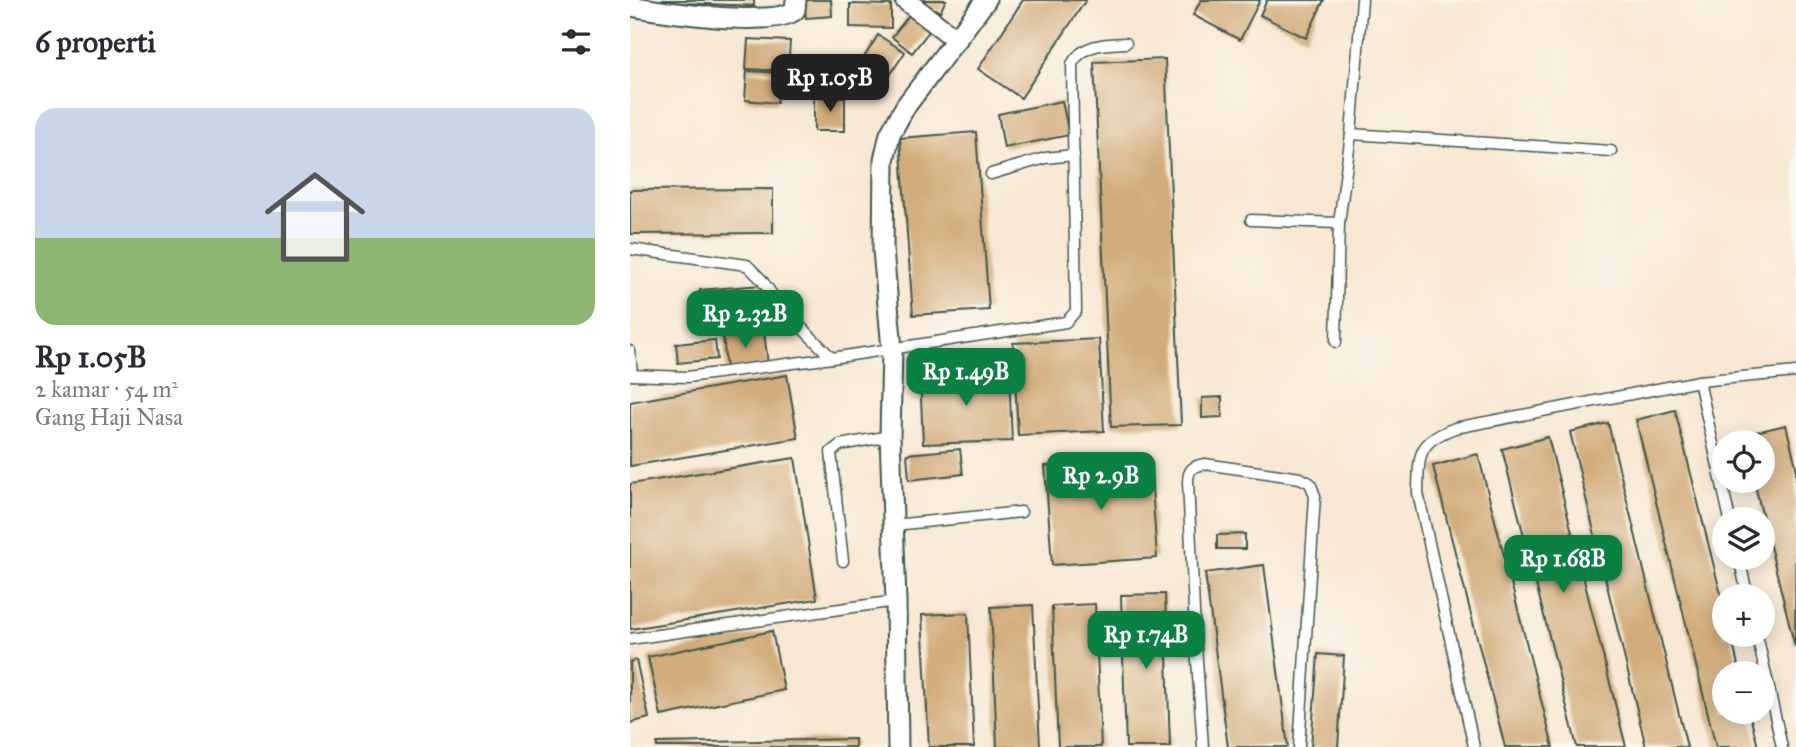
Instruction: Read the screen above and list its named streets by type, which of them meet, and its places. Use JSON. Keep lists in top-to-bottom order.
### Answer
{
  "page": {
    "heading": "6 properti",
    "price": [
      "Rp 1.05B",
      "Rp 2.32B",
      "Rp 1.49B",
      "Rp 2.9B",
      "Rp 1.68B",
      "Rp 1.74B"
    ],
    "list": [
      {
        "name": "Rp 1.05B",
        "note": "2 kamar · 54 m² · Gang Haji Nasa"
      }
    ],
    "map_buttons": ["+", "−"]
  }
}
